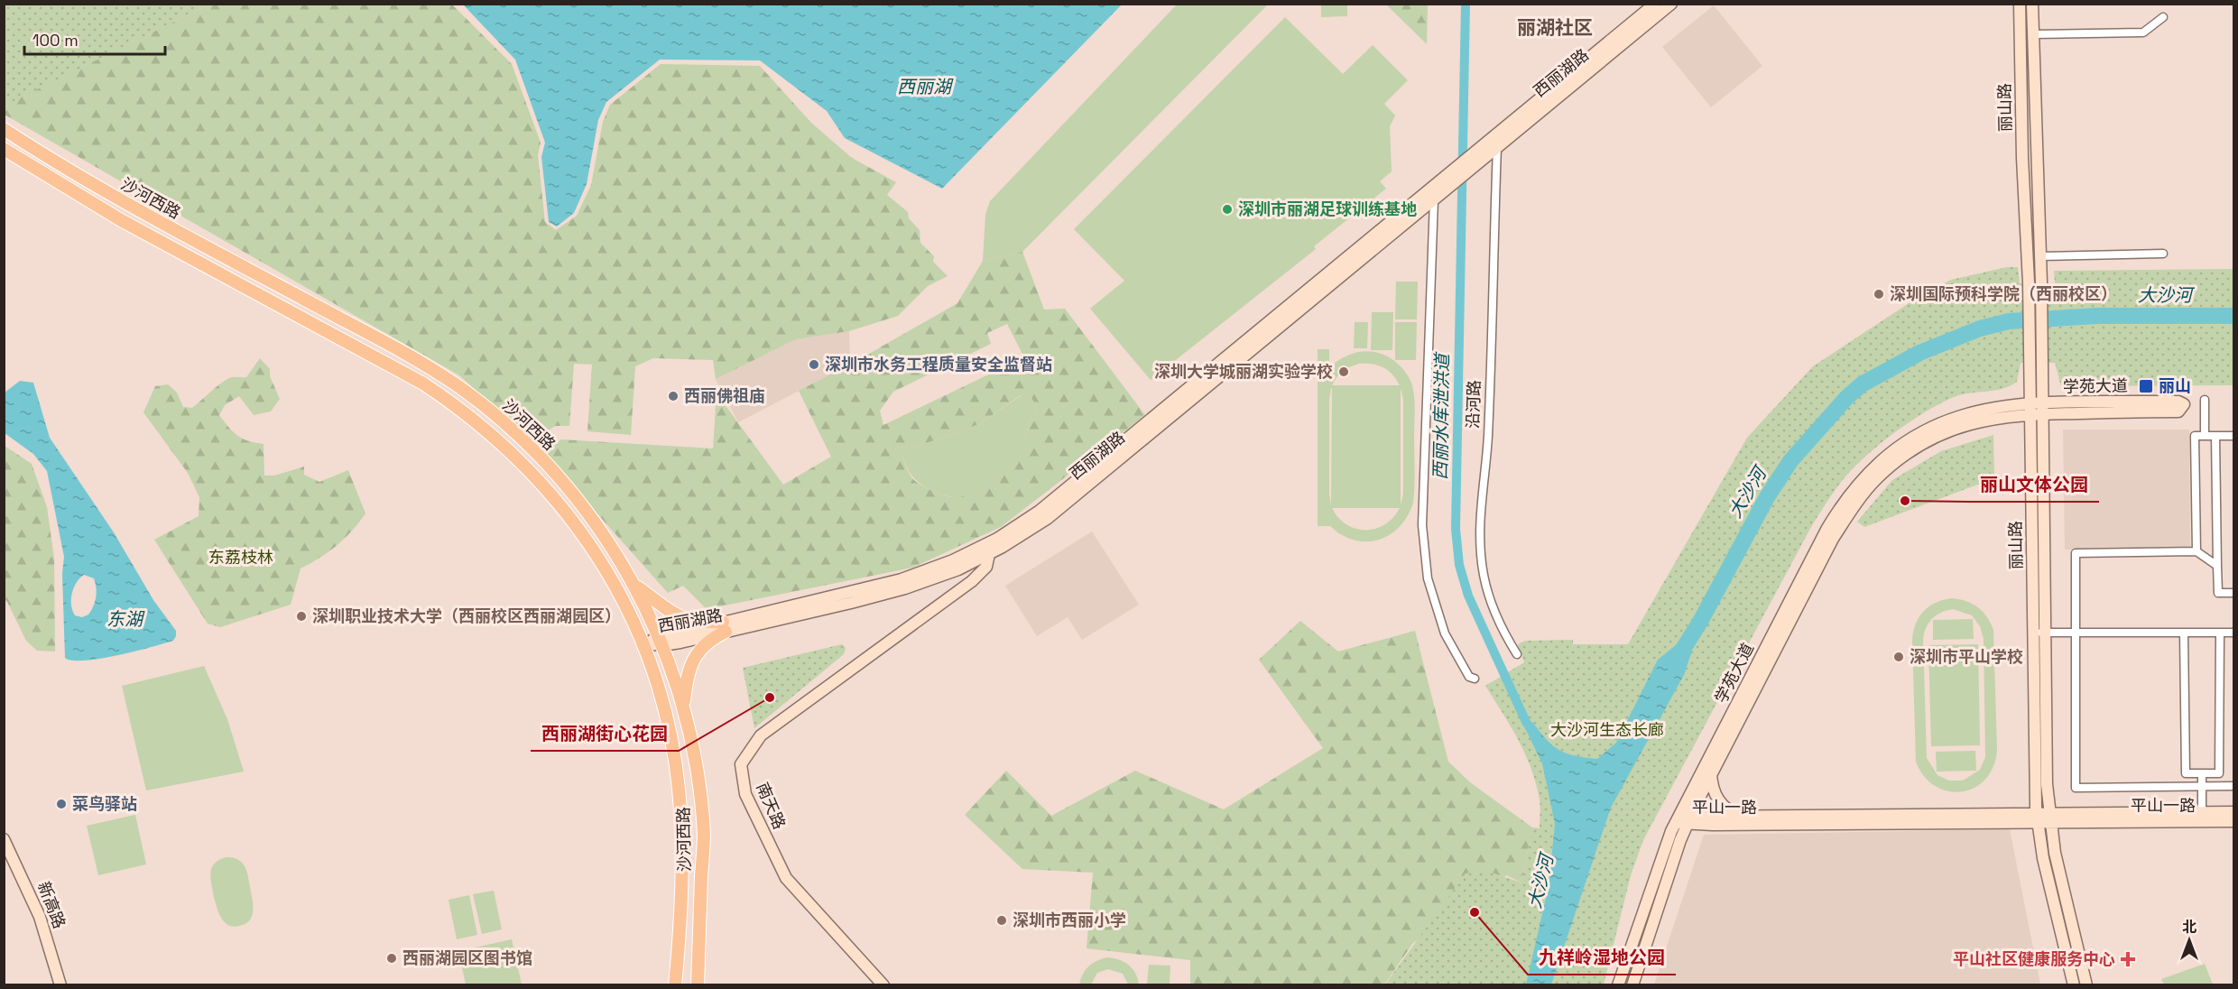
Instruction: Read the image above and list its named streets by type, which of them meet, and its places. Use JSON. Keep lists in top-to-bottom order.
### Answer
{
  "streets": {
    "main road": ["沙河西路"],
    "street": [
      "西丽湖路",
      "丽山路",
      "学苑大道",
      "沿河路",
      "南天路",
      "平山一路",
      "新高路"
    ]
  },
  "crossings": [
    ["西丽湖路", "沙河西路"],
    ["西丽湖路", "沿河路"],
    ["西丽湖路", "南天路"],
    ["丽山路", "学苑大道"],
    ["丽山路", "平山一路"],
    ["学苑大道", "平山一路"]
  ],
  "districts": ["丽湖社区"],
  "water": [
    "西丽湖",
    "大沙河",
    "西丽水库泄洪道",
    "东湖"
  ],
  "parks": ["东荔枝林", "大沙河生态长廊"],
  "places": {
    "other": [
      "深圳市丽湖足球训练基地",
      "深圳国际预科学院（西丽校区）",
      "深圳市水务工程质量安全监督站",
      "深圳大学城丽湖实验学校",
      "西丽佛祖庙",
      "丽山文体公园",
      "深圳职业技术大学（西丽校区西丽湖园区）",
      "深圳市平山学校",
      "西丽湖街心花园",
      "菜鸟驿站",
      "九祥岭湿地公园",
      "深圳市西丽小学",
      "西丽湖园区图书馆"
    ],
    "transit": ["丽山"],
    "health": ["平山社区健康服务中心"]
  },
  "scale_bar": "100 m",
  "north": "top"
}
